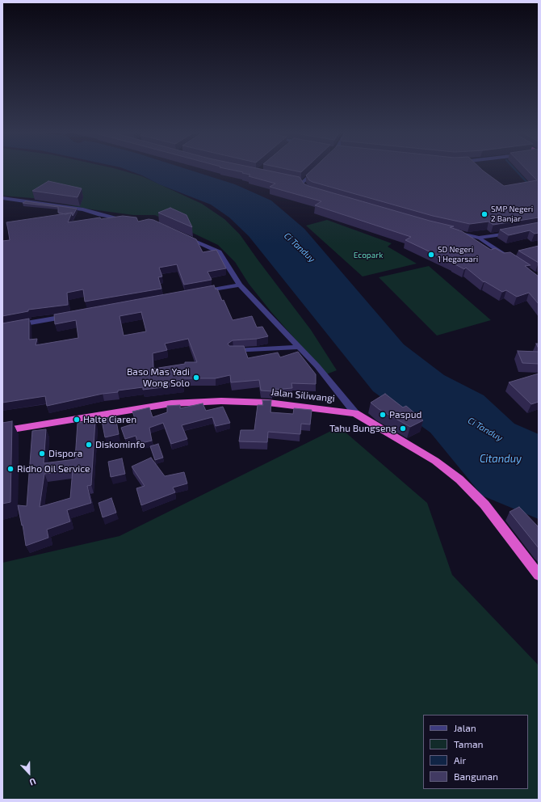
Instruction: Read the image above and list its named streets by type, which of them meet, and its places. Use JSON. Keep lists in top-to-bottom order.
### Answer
{
  "streets": {
    "highway": ["Jalan Siliwangi"]
  },
  "water": ["Ci Tanduy", "Citanduy"],
  "parks": ["Ecopark"],
  "places": [
    "SMP Negeri 2 Banjar",
    "SD Negeri 1 Hegarsari",
    "Baso Mas Yadi Wong Solo",
    "Paspud",
    "Halte Ciaren",
    "Tahu Bungseng",
    "Diskominfo",
    "Dispora",
    "Ridho Oil Service"
  ],
  "legend": [
    "Jalan",
    "Taman",
    "Air",
    "Bangunan"
  ],
  "north": "bottom"
}
